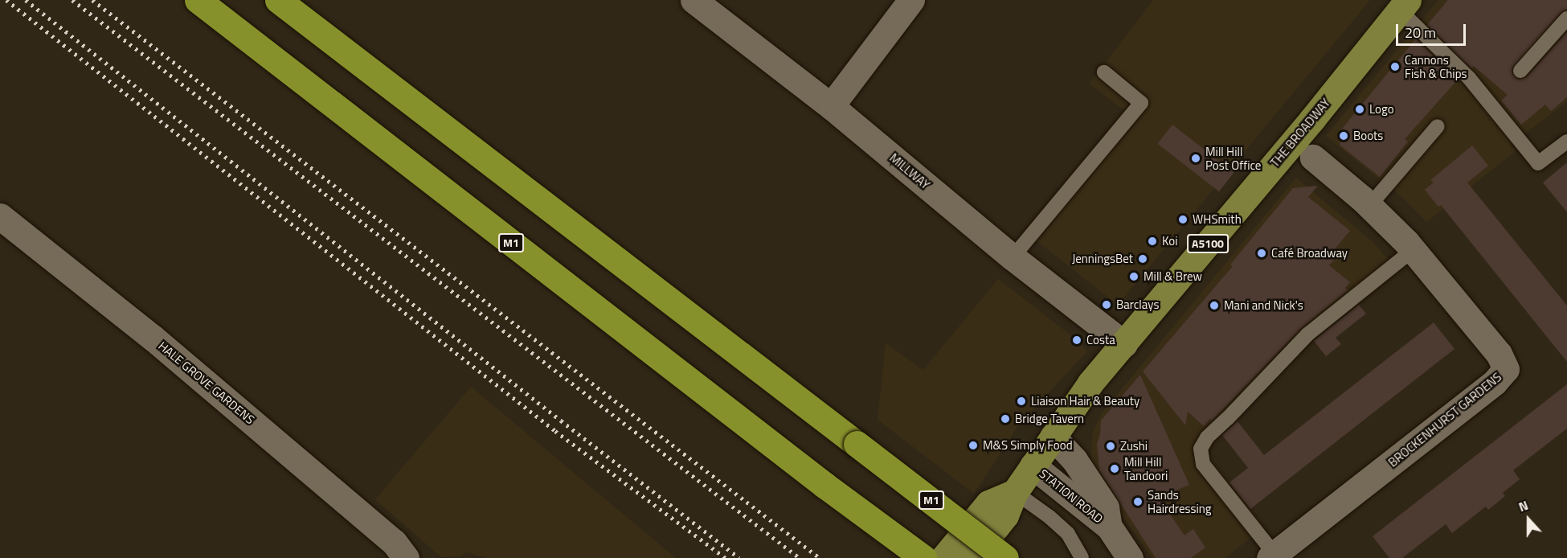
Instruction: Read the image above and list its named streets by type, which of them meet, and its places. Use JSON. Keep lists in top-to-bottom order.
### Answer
{
  "streets": {
    "highway": ["M1"],
    "main road": ["THE BROADWAY", "A5100"],
    "street": [
      "MILLWAY",
      "HALE GROVE GARDENS",
      "BROCKENHURST GARDENS",
      "STATION ROAD"
    ]
  },
  "crossings": [
    ["THE BROADWAY", "MILLWAY"],
    ["THE BROADWAY", "STATION ROAD"]
  ],
  "places": [
    "Cannons Fish & Chips",
    "Logo",
    "Boots",
    "Mill Hill Post Office",
    "WHSmith",
    "Koi",
    "Café Broadway",
    "JenningsBet",
    "Mill & Brew",
    "Barclays",
    "Mani and Nick's",
    "Costa",
    "Liaison Hair & Beauty",
    "Bridge Tavern",
    "M&S Simply Food",
    "Zushi",
    "Mill Hill Tandoori",
    "Sands Hairdressing"
  ],
  "scale_bar": "20 m",
  "north": "top"
}
